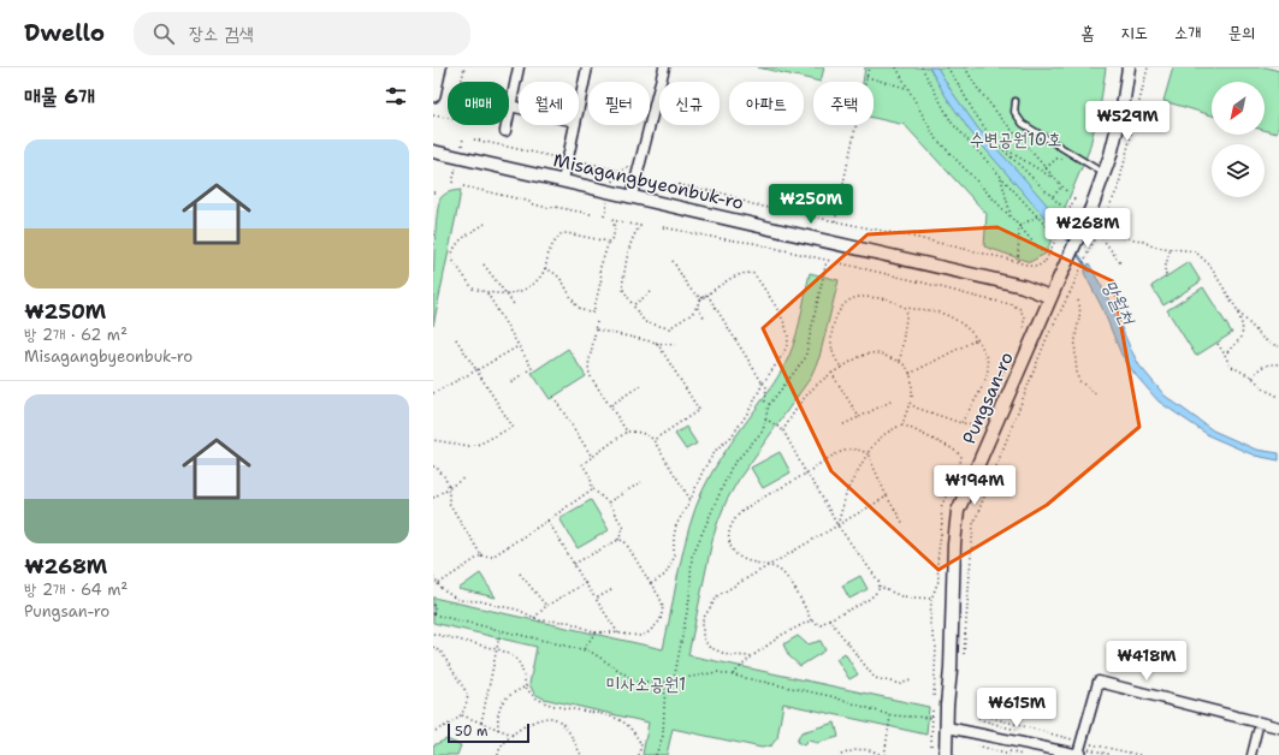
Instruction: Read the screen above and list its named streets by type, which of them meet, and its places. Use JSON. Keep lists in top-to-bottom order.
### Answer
{
  "streets": {
    "street": ["Misagangbyeonbuk-ro", "Pungsan-ro"]
  },
  "crossings": [
    ["Misagangbyeonbuk-ro", "Pungsan-ro"]
  ],
  "water": ["망월천"],
  "parks": ["수변공원10호", "미사소공원1"],
  "scale_bar": "50 m",
  "north": "bottom left",
  "page": {
    "header": "Dwello",
    "search": "장소 검색",
    "nav": [
      "홈",
      "지도",
      "소개",
      "문의"
    ],
    "heading": "매물 6개",
    "chip": [
      "매매",
      "월세",
      "필터",
      "신규",
      "아파트",
      "주택"
    ],
    "price": [
      "₩529M",
      "₩250M",
      "₩268M",
      "₩194M",
      "₩418M",
      "₩615M"
    ],
    "list": [
      {
        "name": "₩250M",
        "note": "방 2개 · 62 m² · Misagangbyeonbuk-ro"
      },
      {
        "name": "₩268M",
        "note": "방 2개 · 64 m² · Pungsan-ro"
      }
    ],
    "scale": "50 m"
  }
}
